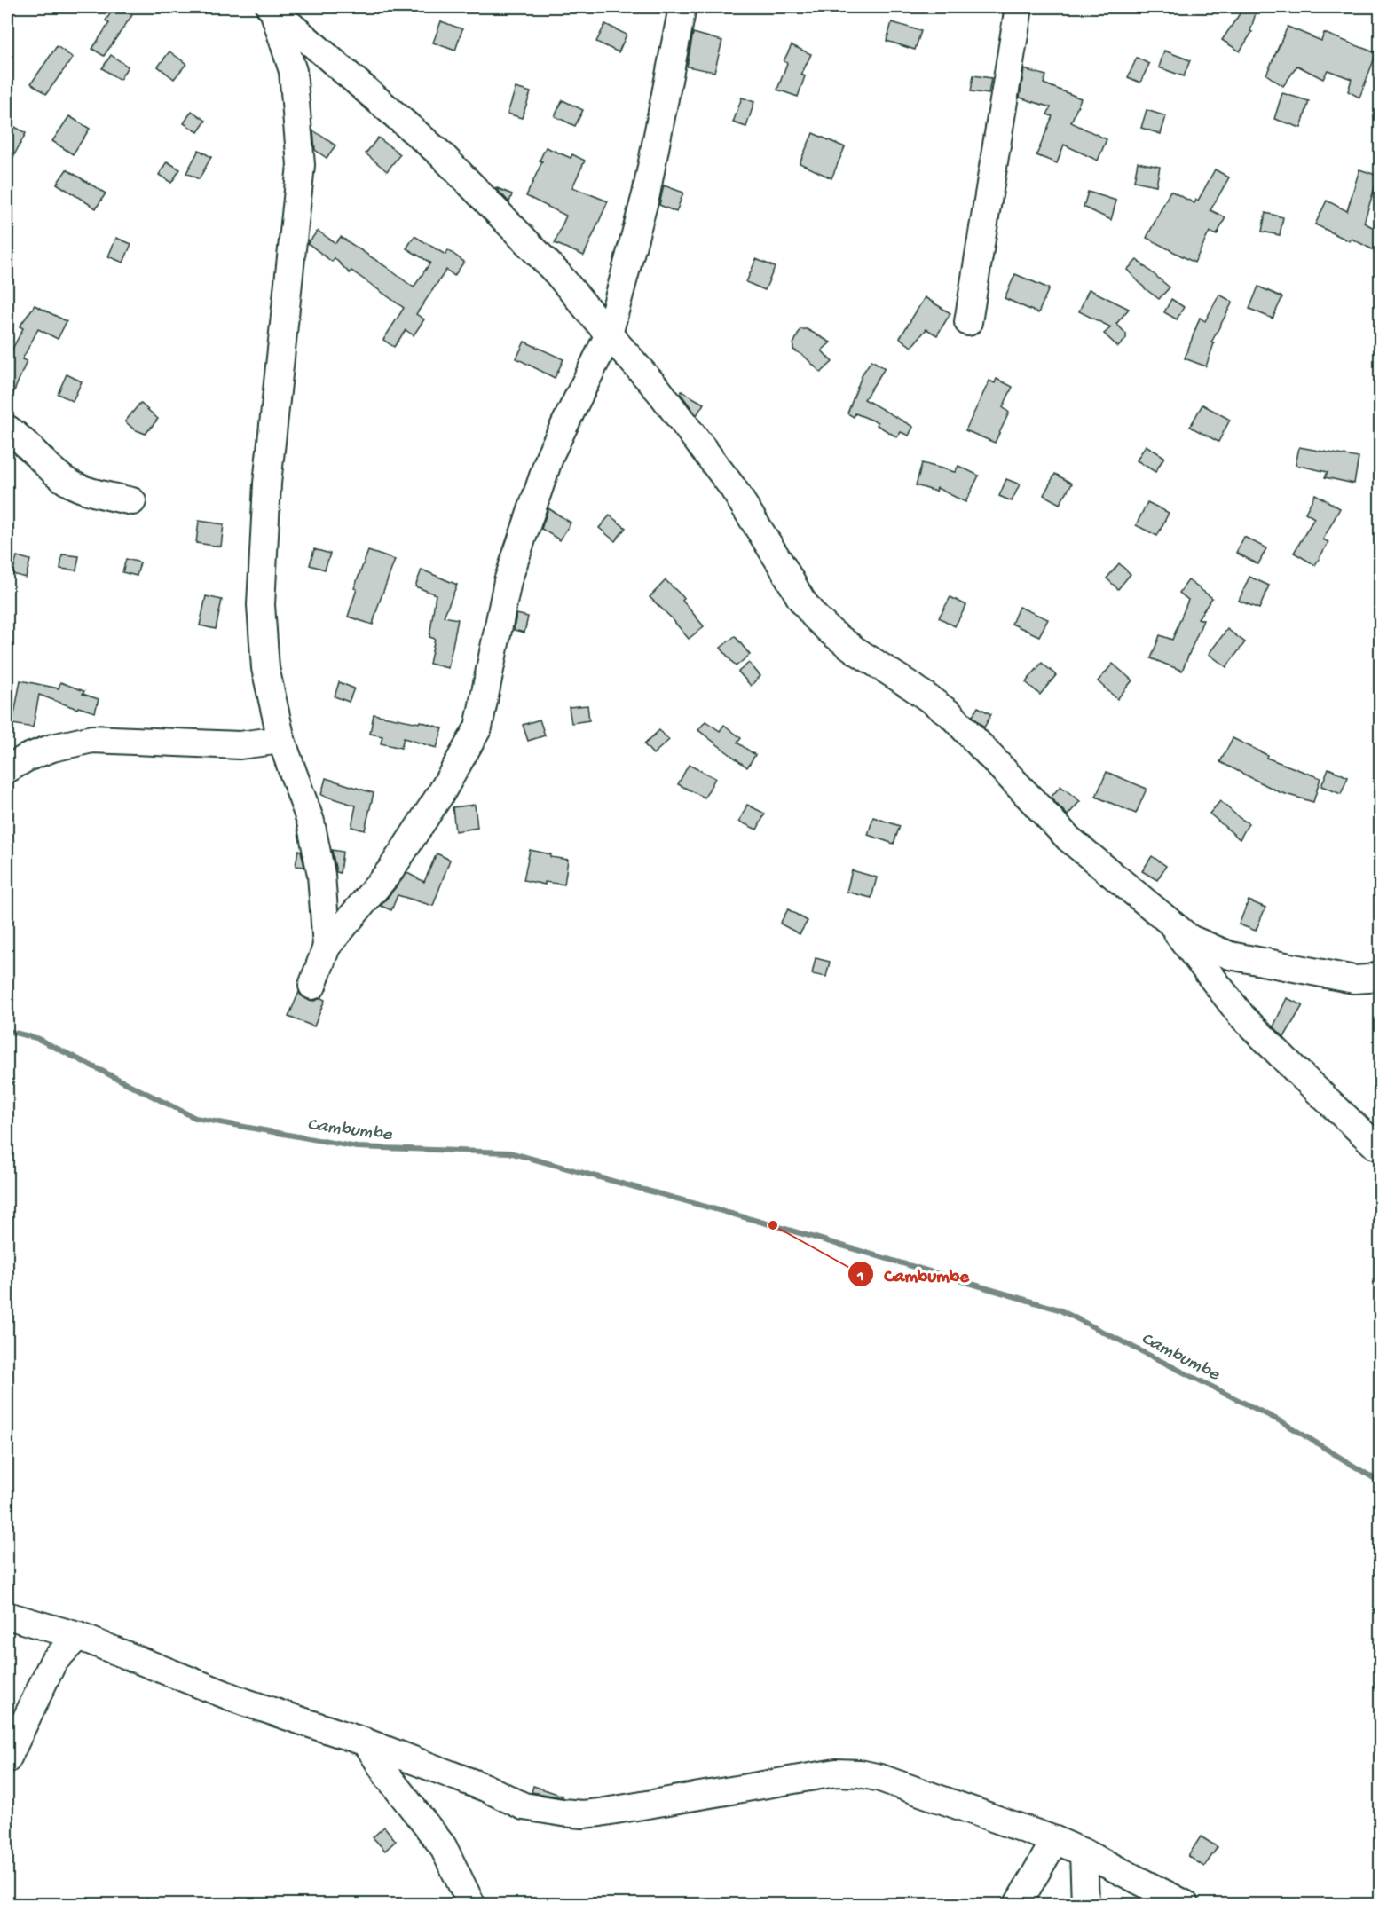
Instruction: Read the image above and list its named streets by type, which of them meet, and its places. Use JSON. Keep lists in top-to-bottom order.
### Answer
{
  "water": ["Cambumbe"],
  "places": ["Cambumbe"]
}
